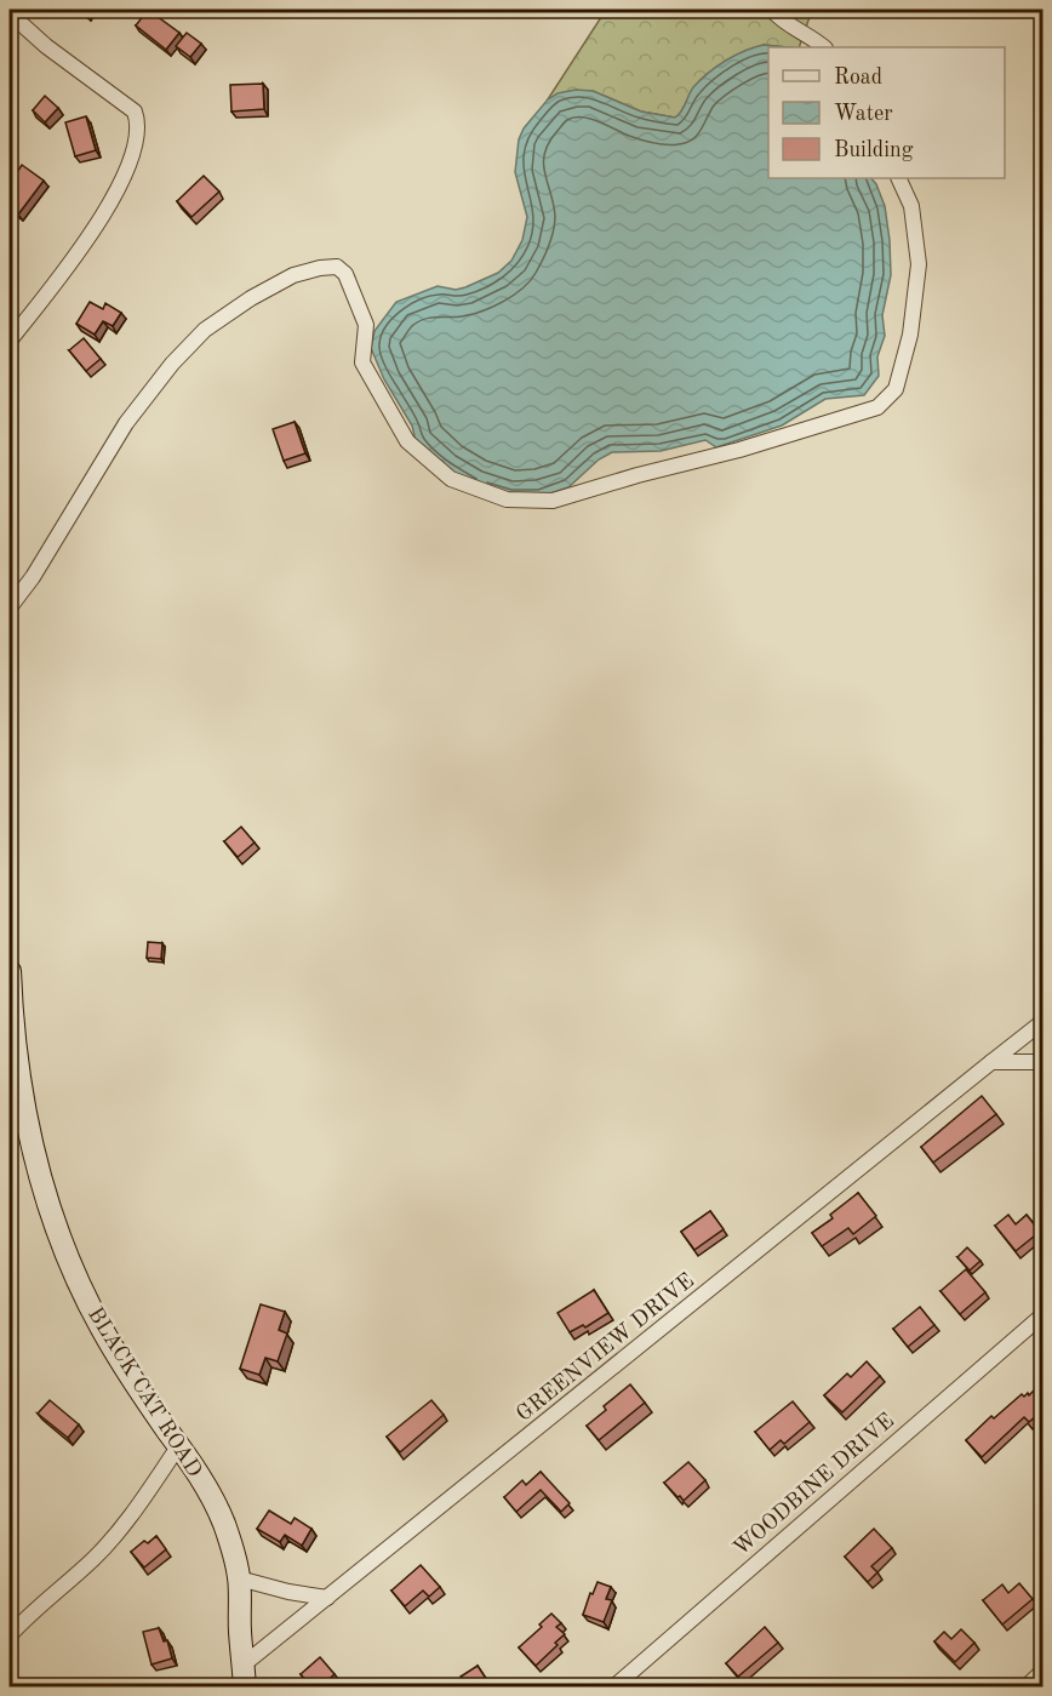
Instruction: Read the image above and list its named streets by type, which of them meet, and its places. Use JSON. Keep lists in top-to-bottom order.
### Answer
{
  "streets": {
    "street": ["GREENVIEW DRIVE", "BLACK CAT ROAD", "WOODBINE DRIVE"]
  },
  "crossings": [
    ["GREENVIEW DRIVE", "BLACK CAT ROAD"]
  ],
  "legend": ["Road", "Water", "Building"]
}
